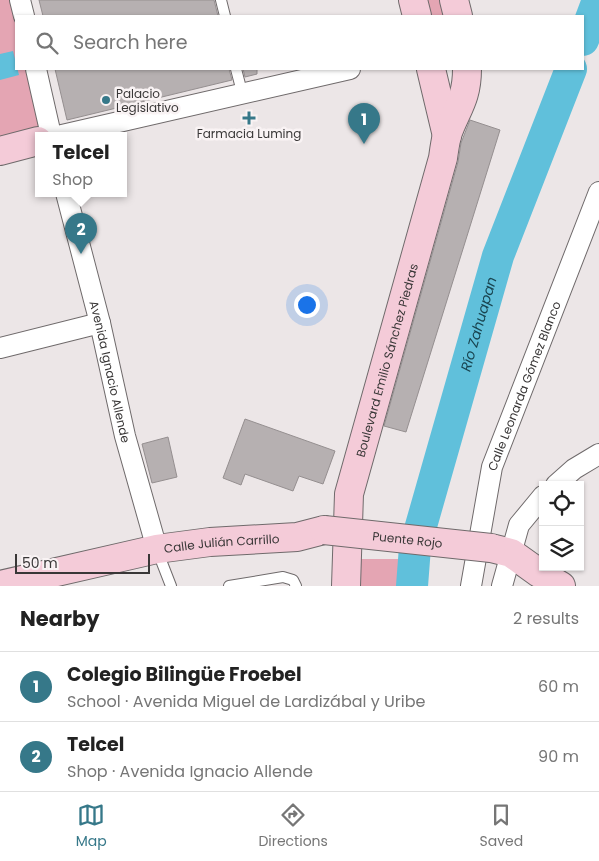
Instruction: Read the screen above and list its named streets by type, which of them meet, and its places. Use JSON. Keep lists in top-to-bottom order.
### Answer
{
  "streets": {
    "street": [
      "Boulevard Emilio Sánchez Piedras",
      "Avenida Ignacio Allende",
      "Calle Leonarda Gómez Blanco",
      "Puente Rojo",
      "Calle Julián Carrillo"
    ]
  },
  "crossings": [
    ["Avenida Ignacio Allende", "Calle Julián Carrillo"],
    ["Calle Leonarda Gómez Blanco", "Puente Rojo"],
    ["Puente Rojo", "Calle Julián Carrillo"]
  ],
  "water": ["Río Zahuapan"],
  "places": {
    "other": ["Palacio Legislativo"],
    "health": ["Farmacia Luming"]
  },
  "scale_bar": "50 m",
  "page": {
    "search": "Search here",
    "pins": ["1", "2"],
    "popup": ["Telcel", "Shop"],
    "scale": "50 m",
    "heading": ["Nearby", "2 results"],
    "list": [
      {
        "mark": "1",
        "name": "Colegio Bilingüe Froebel",
        "note": "School · Avenida Miguel de Lardizábal y Uribe",
        "value": "60 m"
      },
      {
        "mark": "2",
        "name": "Telcel",
        "note": "Shop · Avenida Ignacio Allende",
        "value": "90 m"
      }
    ],
    "nav": ["Map", "Directions", "Saved"]
  }
}
